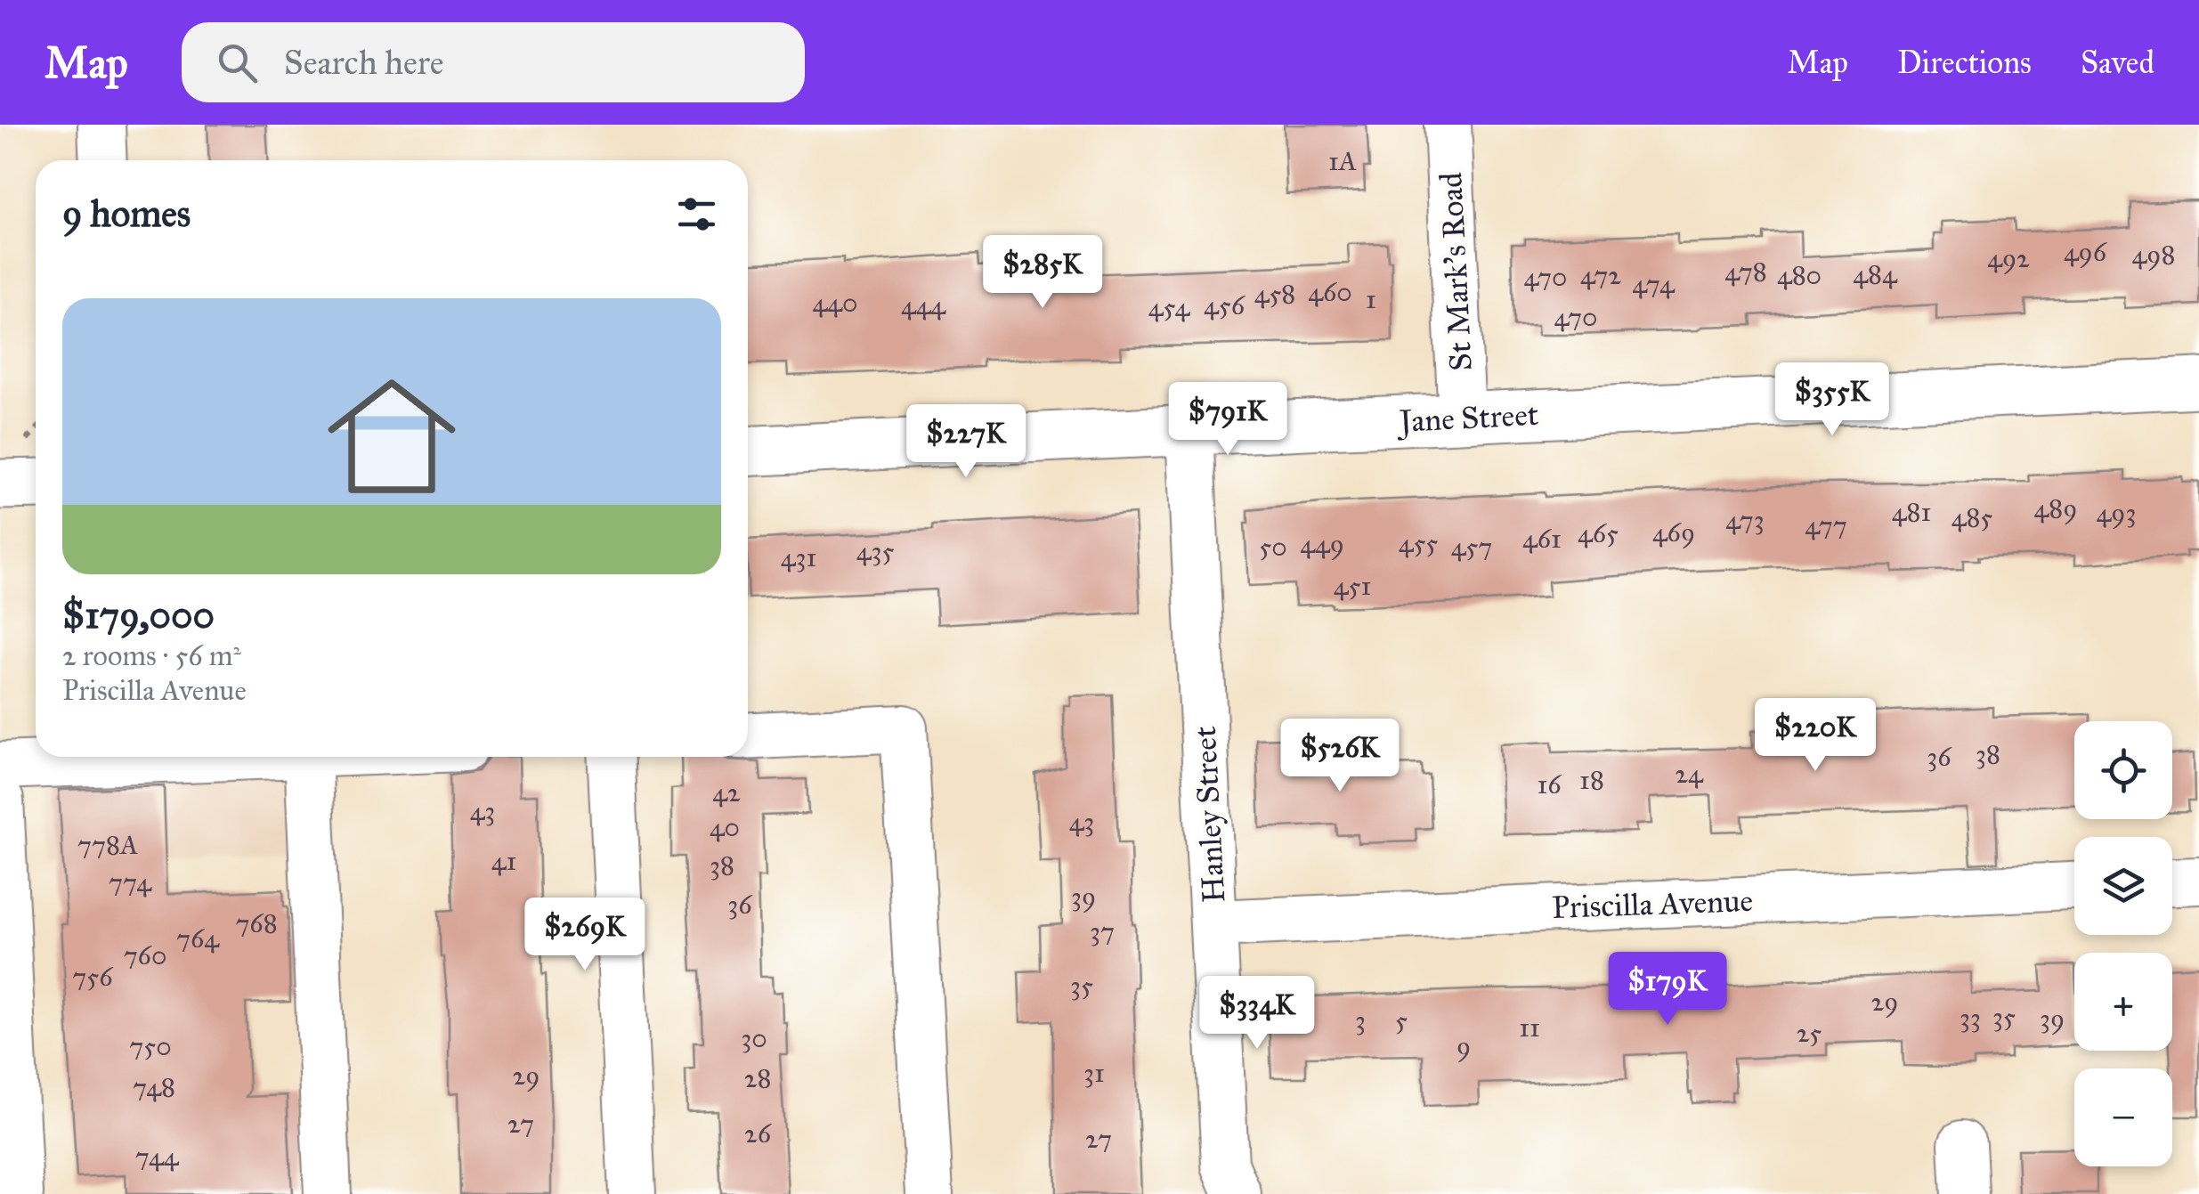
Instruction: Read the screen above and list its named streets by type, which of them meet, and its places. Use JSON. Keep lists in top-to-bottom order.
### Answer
{
  "streets": {
    "main road": ["Jane Street"],
    "street": ["St Mark's Road", "Hanley Street", "Priscilla Avenue"]
  },
  "crossings": [
    ["St Mark's Road", "Jane Street"],
    ["Jane Street", "Hanley Street"],
    ["Hanley Street", "Priscilla Avenue"]
  ],
  "house_numbers": [
    "1A",
    "496",
    "498",
    "492",
    "478",
    "484",
    "472",
    "480",
    "470",
    "474",
    "460",
    "458",
    "1",
    "440",
    "444",
    "456",
    "454",
    "470",
    "489",
    "481",
    "493",
    "485",
    "473",
    "477",
    "469",
    "465",
    "461",
    "455",
    "449",
    "50",
    "457",
    "435",
    "431",
    "451",
    "38",
    "36",
    "24",
    "18",
    "16",
    "42",
    "43",
    "43",
    "40",
    "778A",
    "41",
    "38",
    "774",
    "39",
    "36",
    "768",
    "37",
    "764",
    "760",
    "756",
    "35",
    "29",
    "35",
    "33",
    "39",
    "3",
    "5",
    "11",
    "25",
    "30",
    "750",
    "9",
    "31",
    "29",
    "28",
    "748",
    "27",
    "26",
    "27",
    "744"
  ],
  "page": {
    "header": "Map",
    "search": "Search here",
    "nav": ["Map", "Directions", "Saved"],
    "heading": "9 homes",
    "price": [
      "$285K",
      "$355K",
      "$791K",
      "$227K",
      "$220K",
      "$526K",
      "$269K",
      "$179K",
      "$334K"
    ],
    "list": [
      {
        "name": "$179,000",
        "note": "2 rooms · 56 m² · Priscilla Avenue"
      }
    ],
    "map_buttons": ["+", "−"]
  }
}
